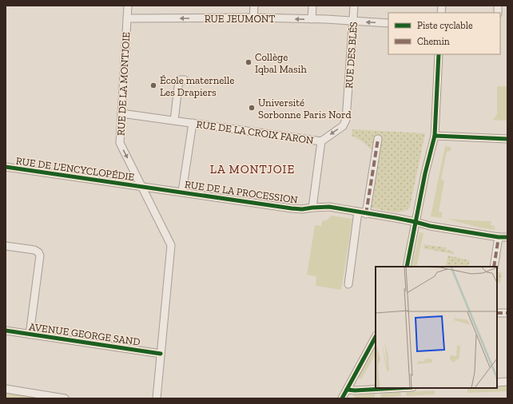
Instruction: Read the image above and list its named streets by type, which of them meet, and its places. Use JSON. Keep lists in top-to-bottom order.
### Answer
{
  "streets": {
    "street": [
      "RUE JEUMONT",
      "RUE DES BLÉS",
      "RUE DE LA MONTJOIE",
      "RUE DE LA CROIX FARON",
      "RUE DE L'ENCYCLOPÉDIE",
      "RUE DE LA PROCESSION",
      "AVENUE GEORGE SAND"
    ]
  },
  "crossings": [
    ["RUE JEUMONT", "RUE DES BLÉS"],
    ["RUE JEUMONT", "RUE DE LA MONTJOIE"],
    ["RUE DES BLÉS", "RUE DE LA CROIX FARON"],
    ["RUE DE LA MONTJOIE", "RUE DE LA CROIX FARON"],
    ["RUE DE LA MONTJOIE", "RUE DE L'ENCYCLOPÉDIE"],
    ["RUE DE LA MONTJOIE", "RUE DE LA PROCESSION"],
    ["RUE DE LA MONTJOIE", "AVENUE GEORGE SAND"],
    ["RUE DE L'ENCYCLOPÉDIE", "RUE DE LA PROCESSION"]
  ],
  "one_way": ["RUE JEUMONT"],
  "districts": ["LA MONTJOIE"],
  "places": ["Collège Iqbal Masih", "École maternelle Les Drapiers", "Université Sorbonne Paris Nord"],
  "legend": ["Piste cyclable", "Chemin"]
}
